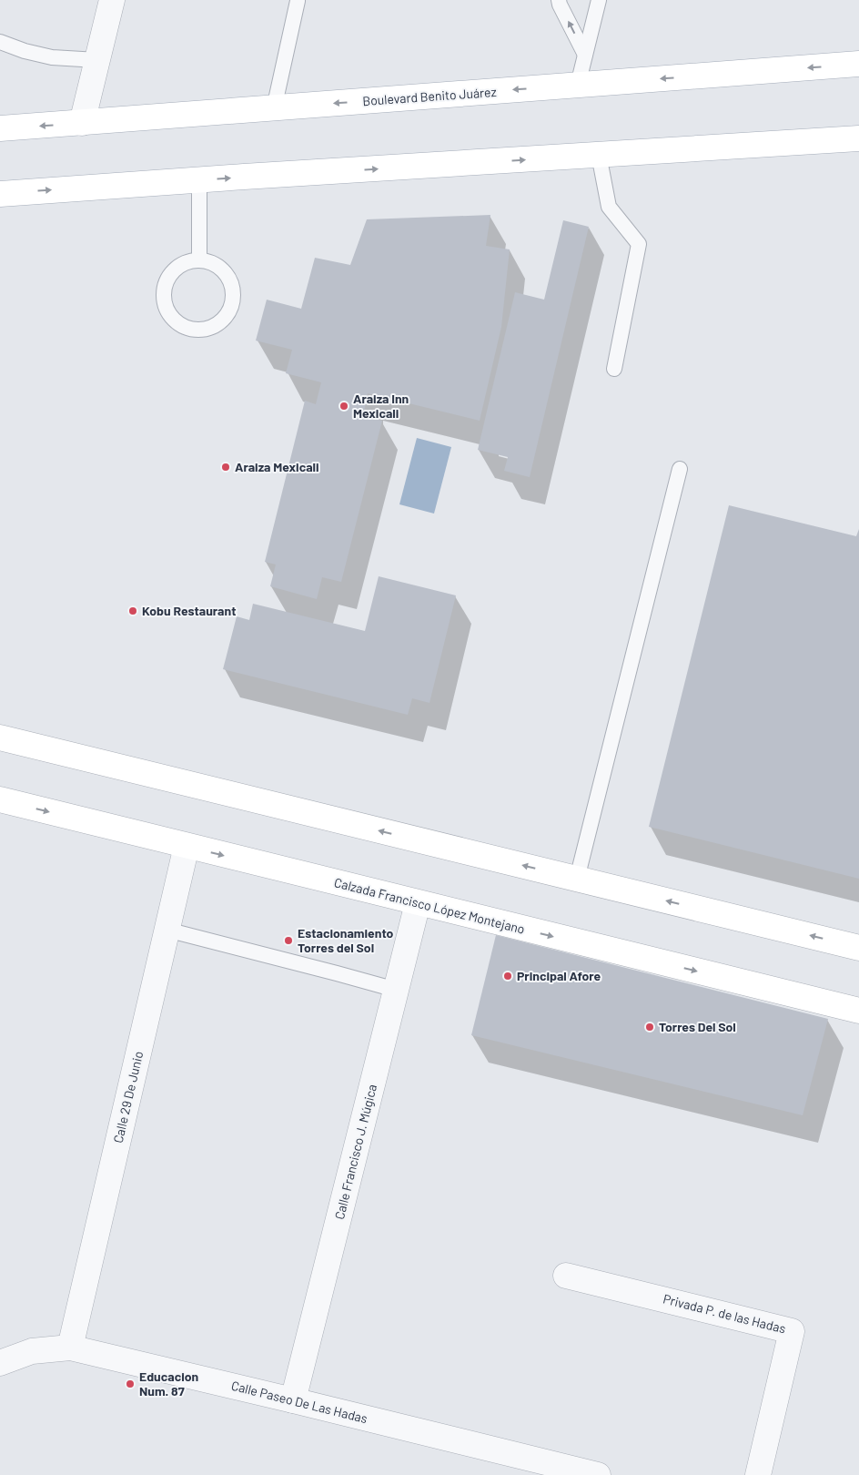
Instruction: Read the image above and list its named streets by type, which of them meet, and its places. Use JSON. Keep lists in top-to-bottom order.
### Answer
{
  "streets": {
    "main road": ["Boulevard Benito Juárez", "Calzada Francisco López Montejano"],
    "street": [
      "Calle 29 De Junio",
      "Calle Francisco J. Múgica",
      "Privada P. de las Hadas",
      "Calle Paseo De Las Hadas"
    ]
  },
  "crossings": [
    ["Calzada Francisco López Montejano", "Calle 29 De Junio"],
    ["Calzada Francisco López Montejano", "Calle Francisco J. Múgica"],
    ["Calle 29 De Junio", "Calle Paseo De Las Hadas"],
    ["Calle Francisco J. Múgica", "Calle Paseo De Las Hadas"]
  ],
  "places": [
    "Araiza Inn Mexicali",
    "Araiza Mexicali",
    "Kobu Restaurant",
    "Estacionamiento Torres del Sol",
    "Principal Afore",
    "Torres Del Sol",
    "Educacion Num. 87"
  ]
}
